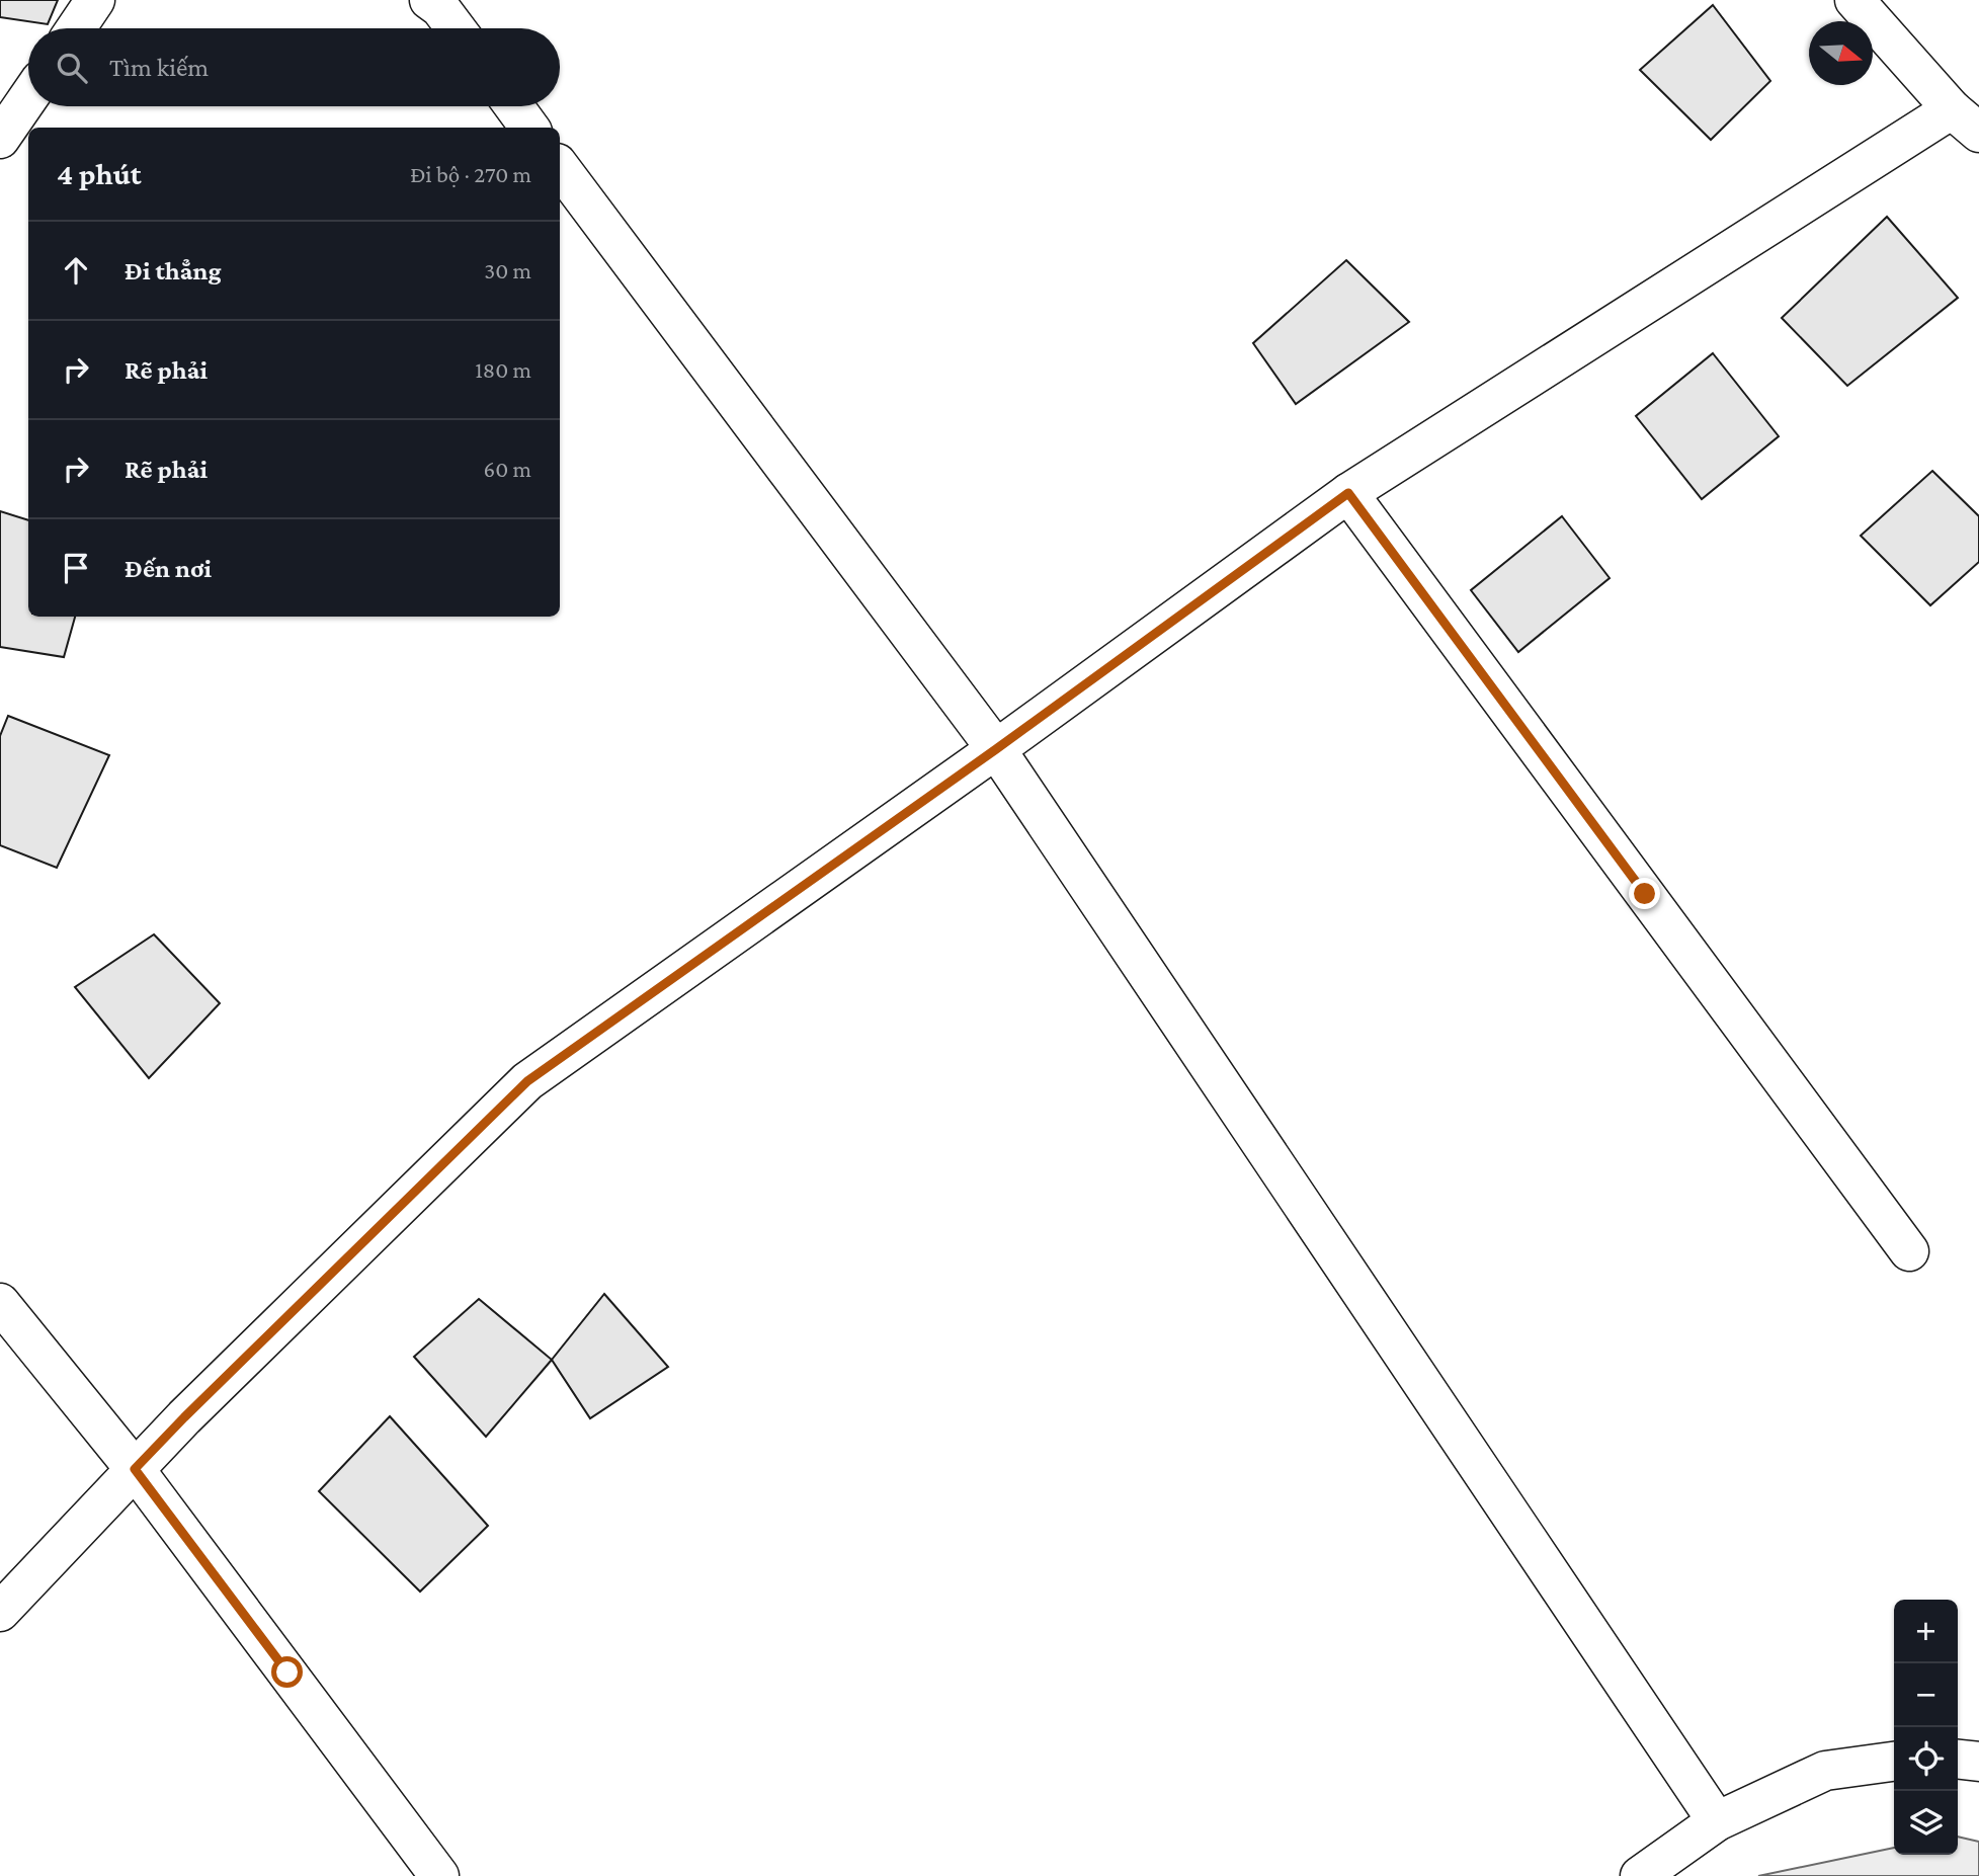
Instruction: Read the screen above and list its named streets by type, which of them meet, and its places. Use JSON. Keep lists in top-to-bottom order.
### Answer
{
  "north": "right",
  "page": {
    "search": "Tìm kiếm",
    "heading": ["4 phút", "Đi bộ · 270 m"],
    "list": [
      ["Đi thẳng", "30 m"],
      ["Rẽ phải", "180 m"],
      ["Rẽ phải", "60 m"],
      "Đến nơi"
    ],
    "map_buttons": ["+", "−"]
  }
}
